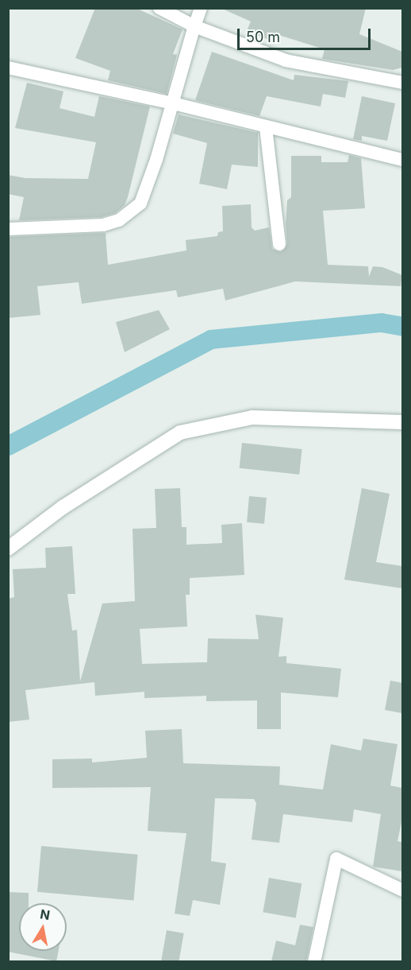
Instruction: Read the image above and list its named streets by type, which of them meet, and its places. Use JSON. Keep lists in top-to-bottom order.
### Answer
{
  "scale_bar": "50 m",
  "north": "top"
}
